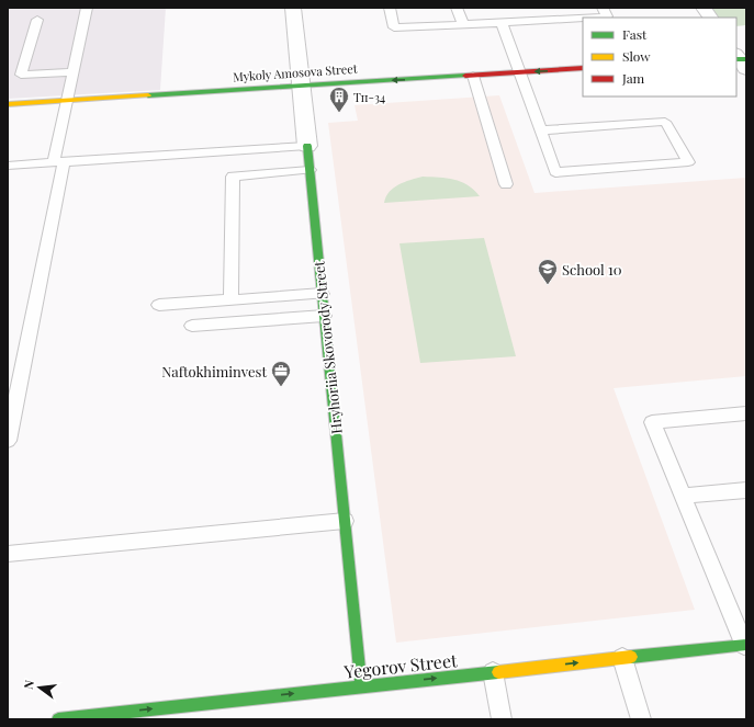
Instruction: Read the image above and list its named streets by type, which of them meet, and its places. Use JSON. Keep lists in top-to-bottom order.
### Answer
{
  "streets": {
    "street": ["Mykoly Amosova Street", "Hryhoriia Skovorody Street", "Yegorov Street"]
  },
  "crossings": [
    ["Mykoly Amosova Street", "Hryhoriia Skovorody Street"],
    ["Hryhoriia Skovorody Street", "Yegorov Street"]
  ],
  "one_way": ["Mykoly Amosova Street", "Yegorov Street"],
  "places": {
    "building": ["Тп-34"],
    "school or university": ["School 10"],
    "office": ["Naftokhiminvest"]
  },
  "legend": ["Fast", "Slow", "Jam"],
  "north": "left"
}
